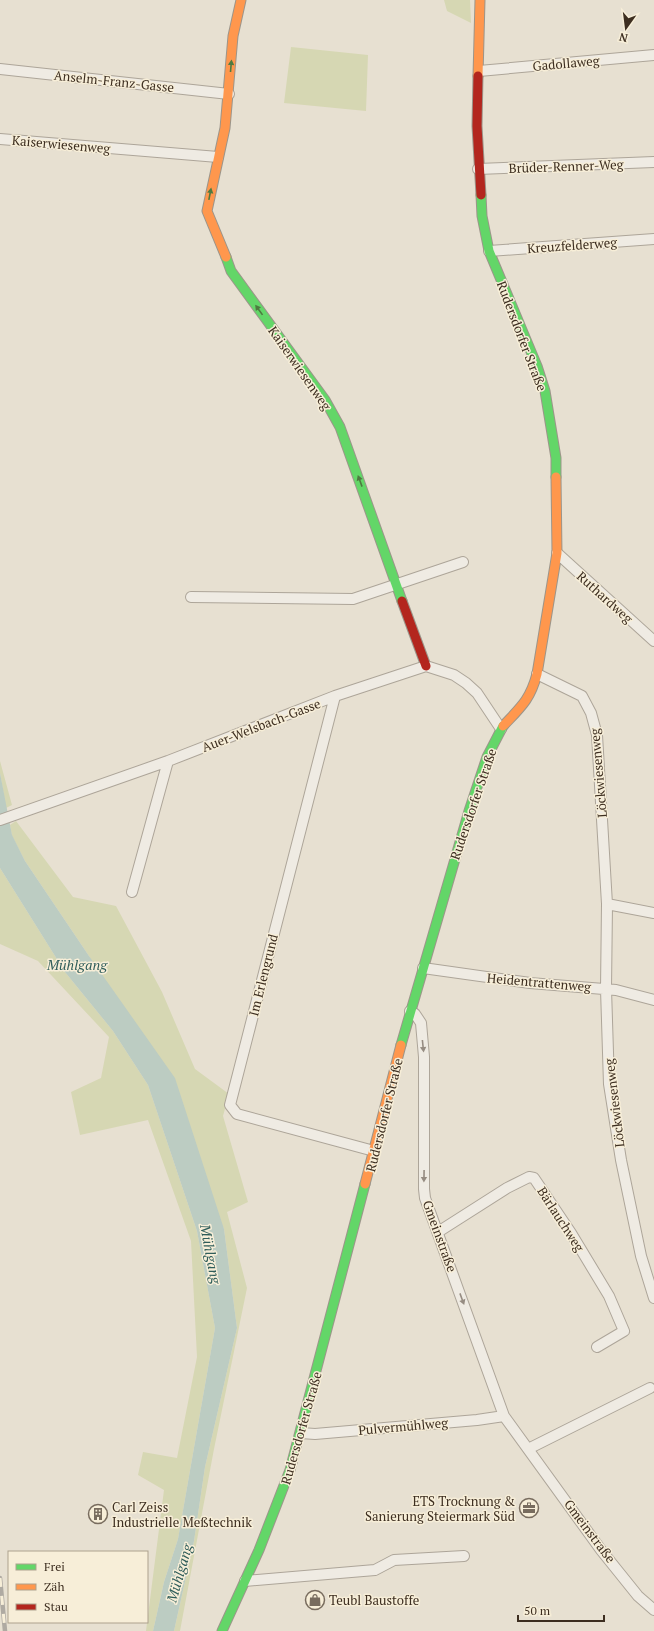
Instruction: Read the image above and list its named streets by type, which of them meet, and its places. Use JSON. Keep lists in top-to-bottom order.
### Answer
{
  "streets": {
    "street": [
      "Gadollaweg",
      "Anselm-Franz-Gasse",
      "Kaiserwiesenweg",
      "Brüder-Renner-Weg",
      "Kreuzfelderweg",
      "Rudersdorfer Straße",
      "Ruthardweg",
      "Auer-Welsbach-Gasse",
      "Löckwiesenweg",
      "Im Erlengrund",
      "Heidentrattenweg",
      "Bärlauchweg",
      "Gmeinstraße",
      "Pulvermühlweg"
    ]
  },
  "crossings": [
    ["Gadollaweg", "Rudersdorfer Straße"],
    ["Anselm-Franz-Gasse", "Kaiserwiesenweg"],
    ["Kaiserwiesenweg", "Auer-Welsbach-Gasse"],
    ["Brüder-Renner-Weg", "Rudersdorfer Straße"],
    ["Kreuzfelderweg", "Rudersdorfer Straße"],
    ["Rudersdorfer Straße", "Ruthardweg"],
    ["Rudersdorfer Straße", "Löckwiesenweg"],
    ["Rudersdorfer Straße", "Im Erlengrund"],
    ["Rudersdorfer Straße", "Heidentrattenweg"],
    ["Rudersdorfer Straße", "Gmeinstraße"],
    ["Rudersdorfer Straße", "Pulvermühlweg"],
    ["Auer-Welsbach-Gasse", "Im Erlengrund"],
    ["Löckwiesenweg", "Heidentrattenweg"],
    ["Bärlauchweg", "Gmeinstraße"],
    ["Gmeinstraße", "Pulvermühlweg"]
  ],
  "one_way": ["Kaiserwiesenweg", "Gmeinstraße"],
  "water": ["Mühlgang"],
  "places": {
    "office": ["ETS Trocknung & Sanierung Steiermark Süd"],
    "building": ["Carl Zeiss Industrielle Meßtechnik"],
    "shop": ["Teubl Baustoffe"]
  },
  "legend": ["Frei", "Zäh", "Stau"],
  "scale_bar": "50 m",
  "north": "bottom"
}
